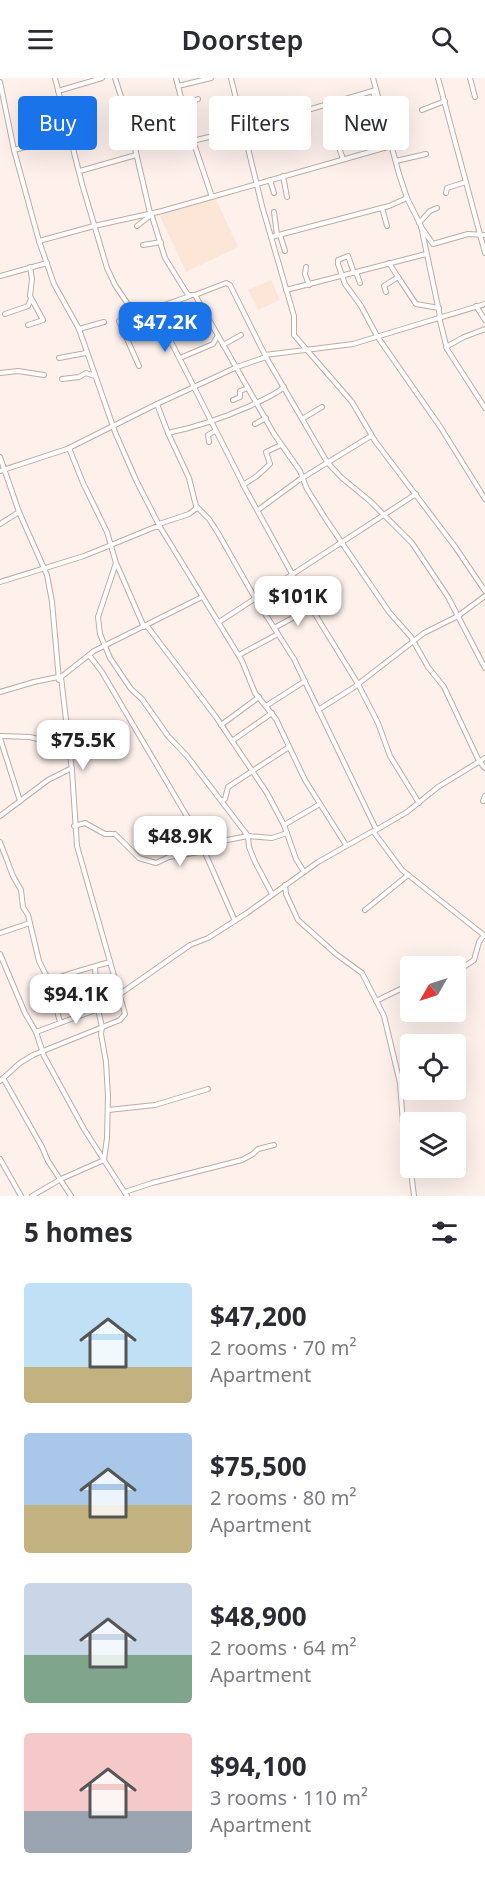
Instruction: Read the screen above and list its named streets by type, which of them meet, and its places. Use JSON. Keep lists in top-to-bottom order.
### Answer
{
  "north": "bottom left",
  "page": {
    "header": "Doorstep",
    "chip": [
      "Buy",
      "Rent",
      "Filters",
      "New"
    ],
    "price": [
      "$47.2K",
      "$101K",
      "$75.5K",
      "$48.9K",
      "$94.1K"
    ],
    "heading": "5 homes",
    "list": [
      {
        "name": "$47,200",
        "note": "2 rooms · 70 m² · Apartment"
      },
      {
        "name": "$75,500",
        "note": "2 rooms · 80 m² · Apartment"
      },
      {
        "name": "$48,900",
        "note": "2 rooms · 64 m² · Apartment"
      },
      {
        "name": "$94,100",
        "note": "3 rooms · 110 m² · Apartment"
      }
    ]
  }
}
